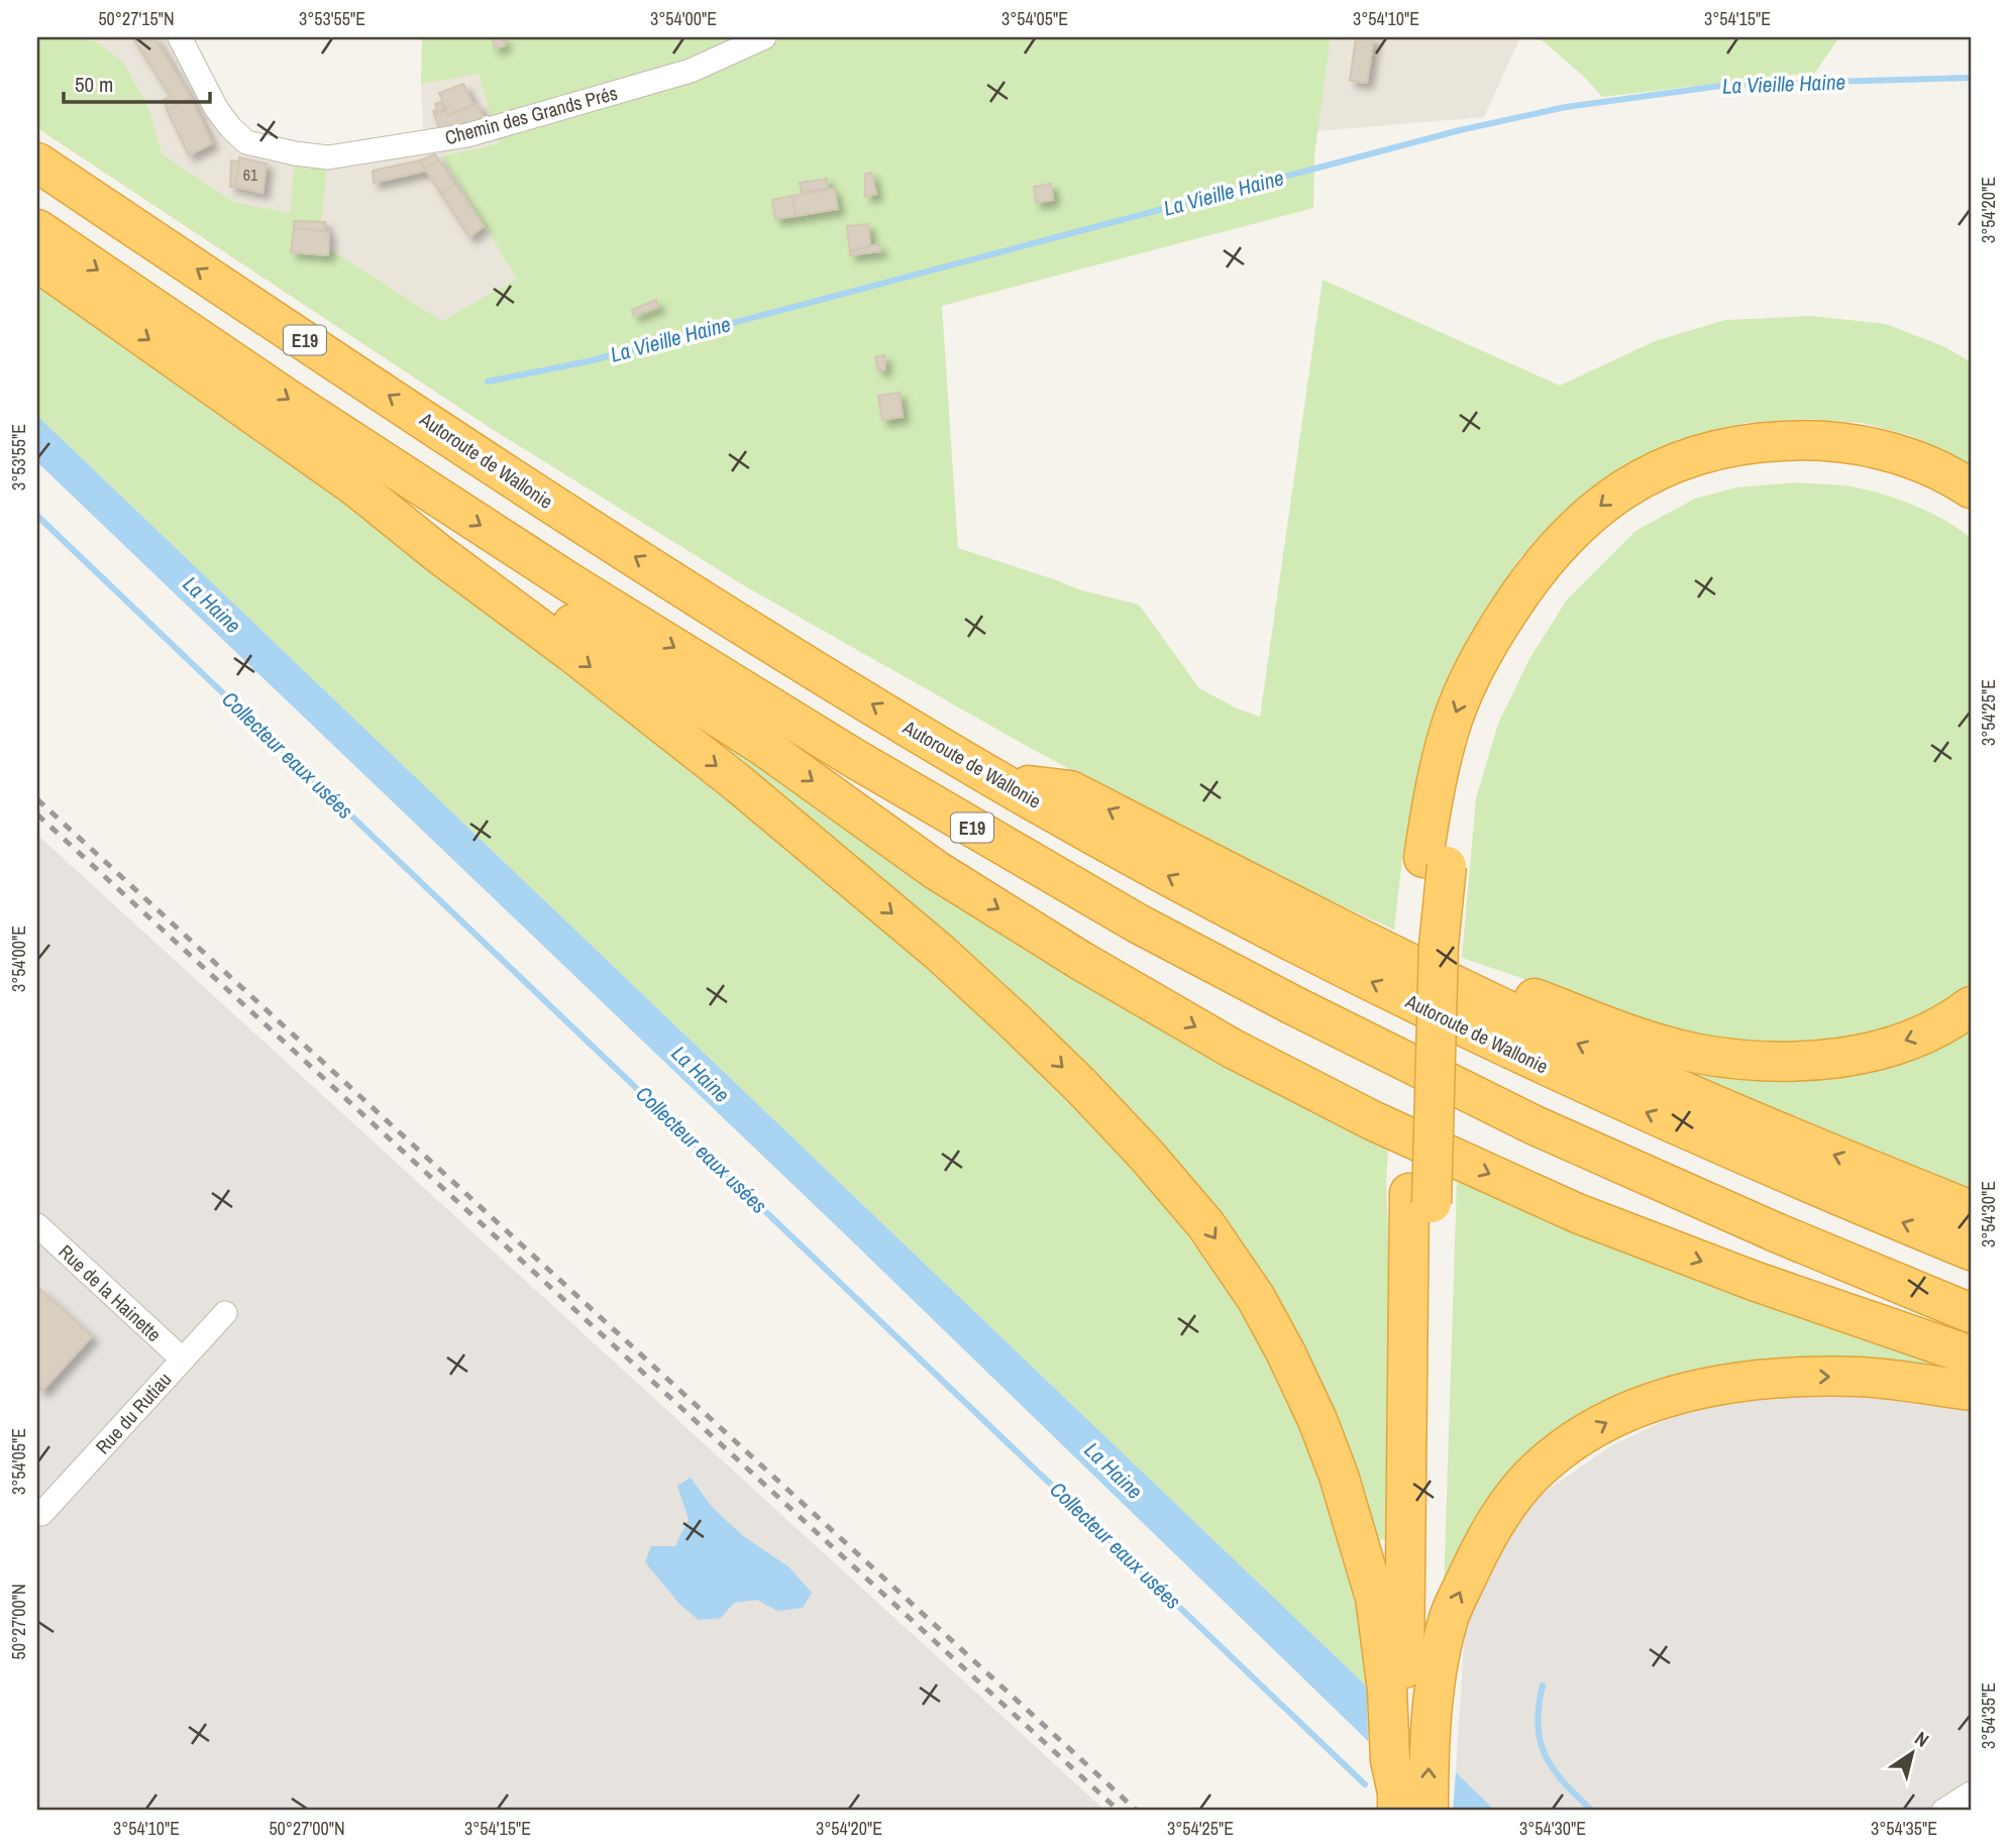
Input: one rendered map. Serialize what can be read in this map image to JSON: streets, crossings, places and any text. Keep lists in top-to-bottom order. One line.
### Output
{"streets":{"highway":["E19","Autoroute de Wallonie"],"street":["Chemin des Grands Prés","Rue de la Hainette","Rue du Rutiau"]},"crossings":[["Rue de la Hainette","Rue du Rutiau"]],"water":["La Vieille Haine","La Haine","Collecteur eaux usées"],"house_numbers":["61"],"scale_bar":"50 m","north":"top right","coordinates":["50°27'15\"N","3°53'55\"E","3°54'00\"E","3°54'05\"E","3°54'10\"E","3°54'15\"E","3°54'20\"E","3°54'25\"E","3°54'30\"E","50°27'00\"N","3°54'35\"E"]}
